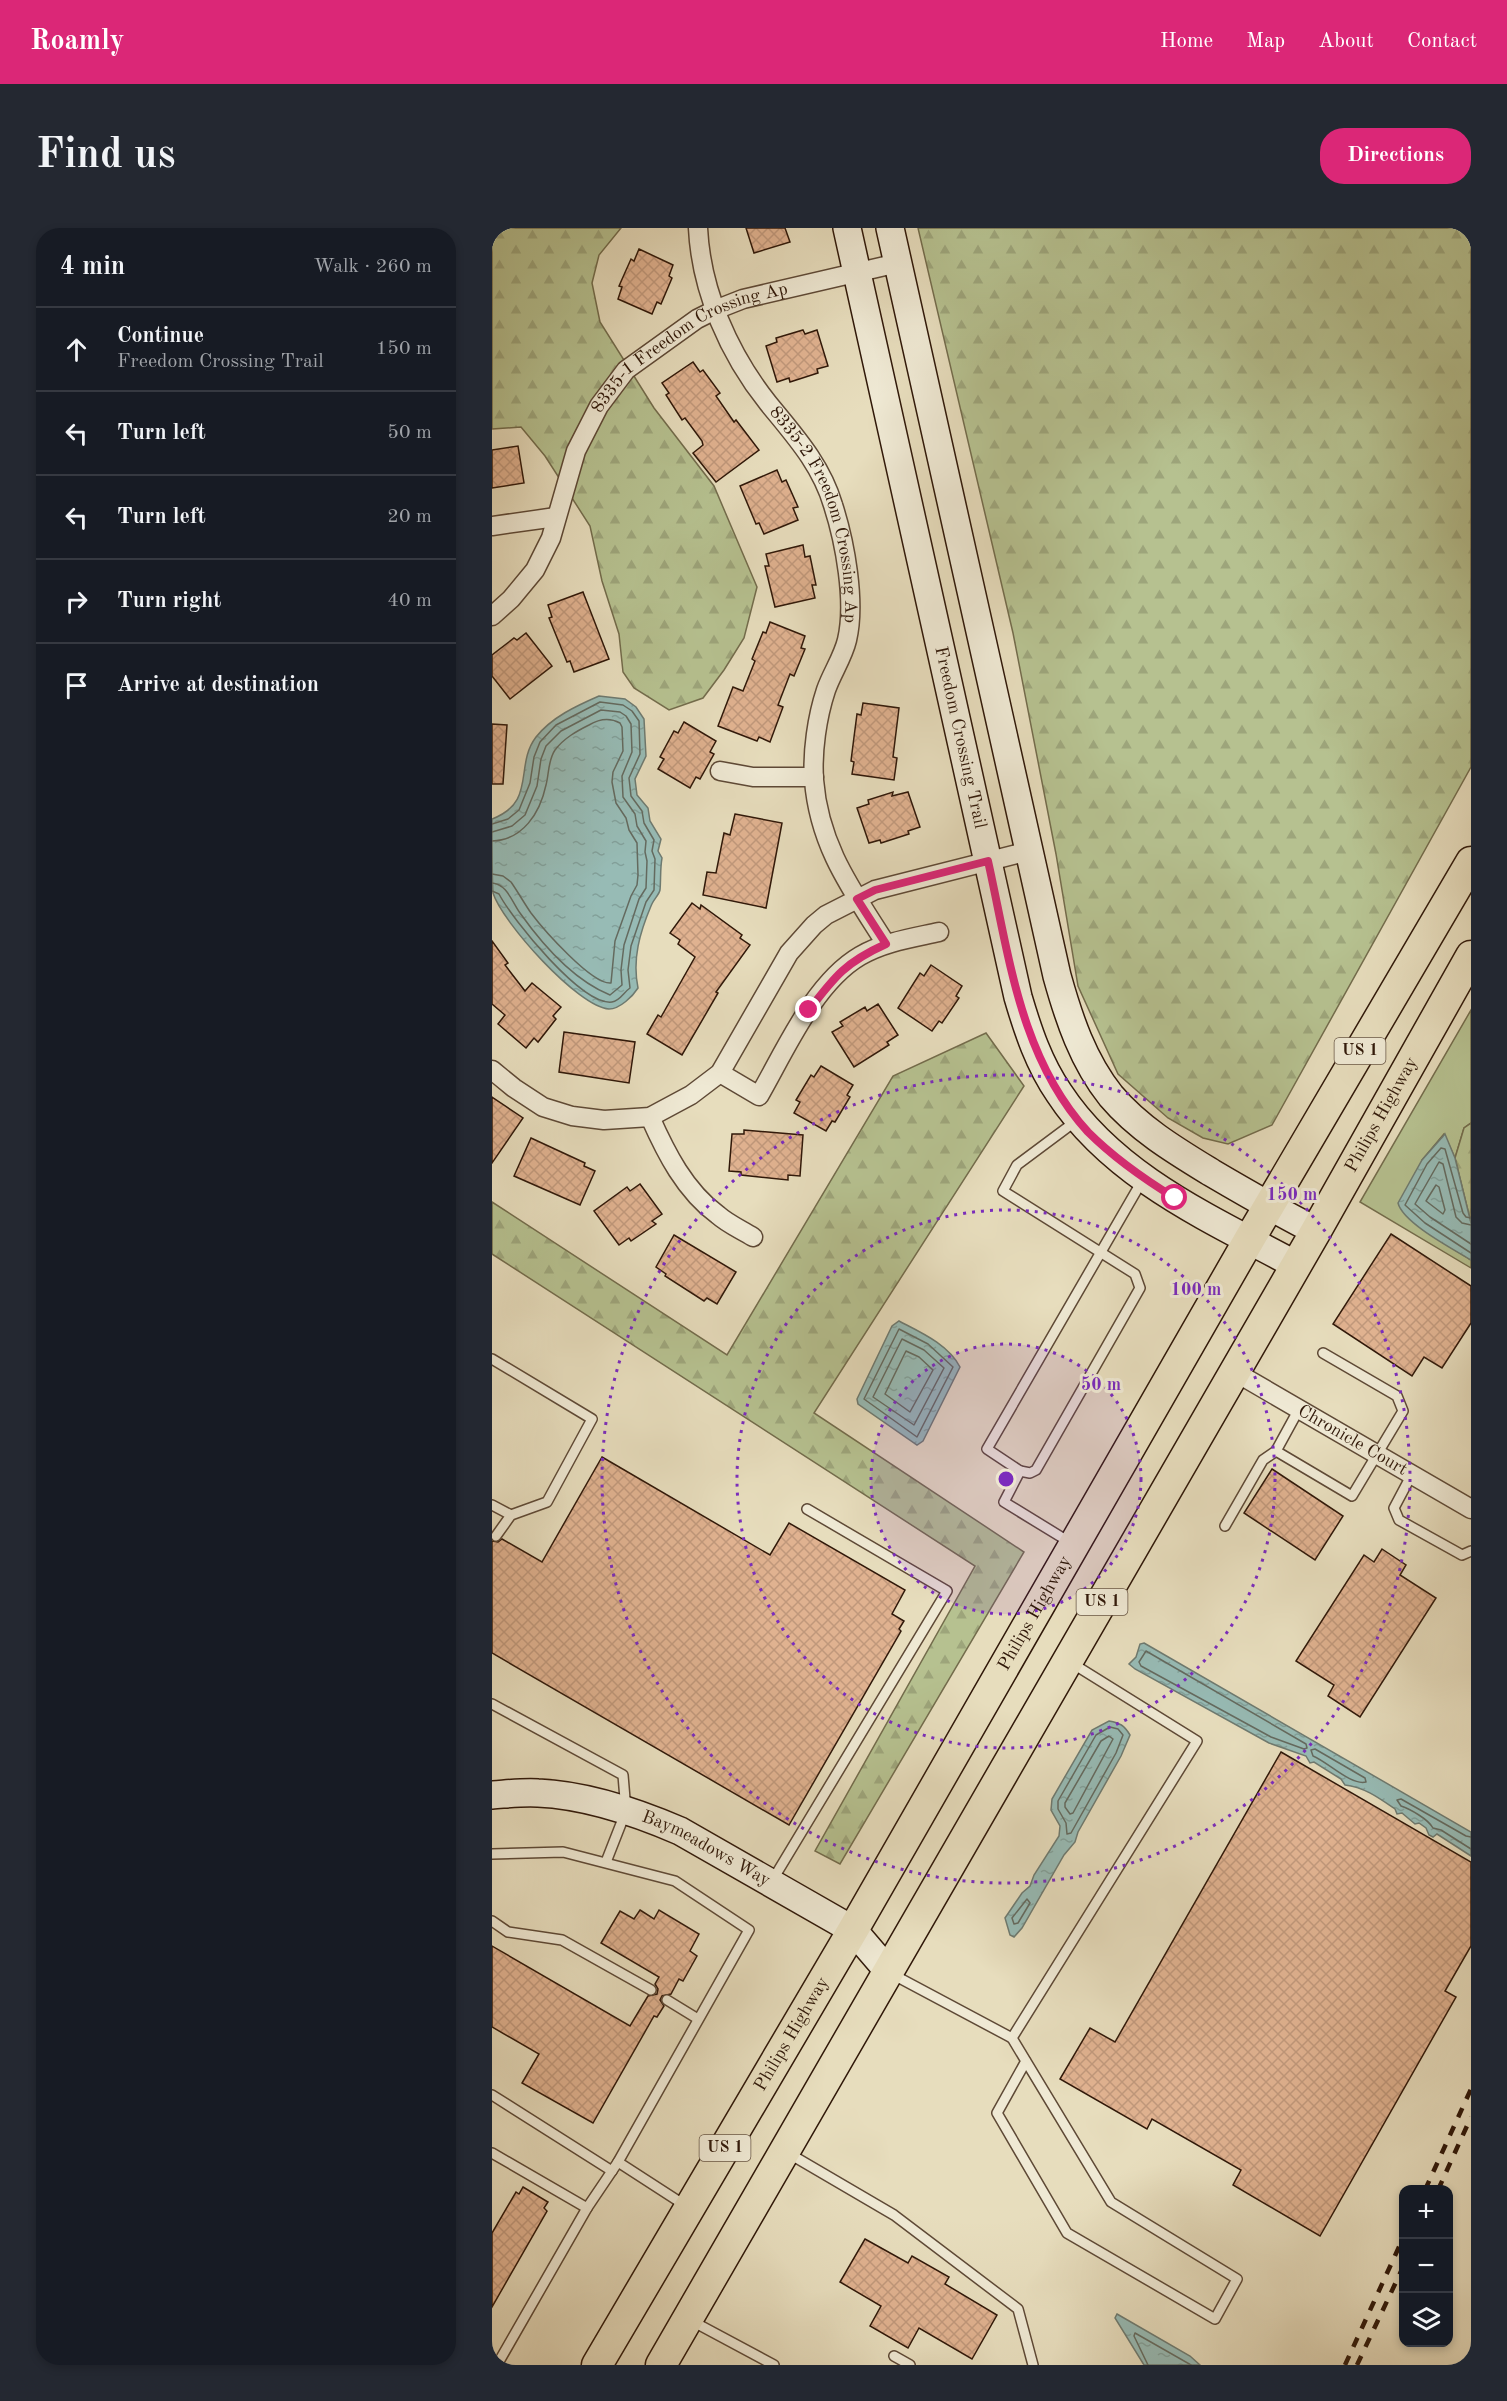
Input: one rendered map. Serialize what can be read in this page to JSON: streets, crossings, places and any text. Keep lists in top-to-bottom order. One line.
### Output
{"streets":{"main road":["US 1","Philips Highway"],"street":["8335-1 Freedom Crossing Ap","8335-2 Freedom Crossing Ap","Freedom Crossing Trail","Chronicle Court","Baymeadows Way"]},"crossings":[["8335-1 Freedom Crossing Ap","8335-2 Freedom Crossing Ap"],["8335-1 Freedom Crossing Ap","Freedom Crossing Trail"],["Freedom Crossing Trail","Philips Highway"],["Philips Highway","Chronicle Court"],["Philips Highway","Baymeadows Way"]],"page":{"header":"Roamly","nav":["Home","Map","About","Contact"],"buttons":"Directions","title":"Find us","heading":["4 min","Walk · 260 m"],"list":[["Continue","Freedom Crossing Trail","150 m"],["Turn left","50 m"],["Turn left","20 m"],["Turn right","40 m"],"Arrive at destination"],"map_buttons":["+","−"]},"rings":["150 m","100 m","50 m"]}
